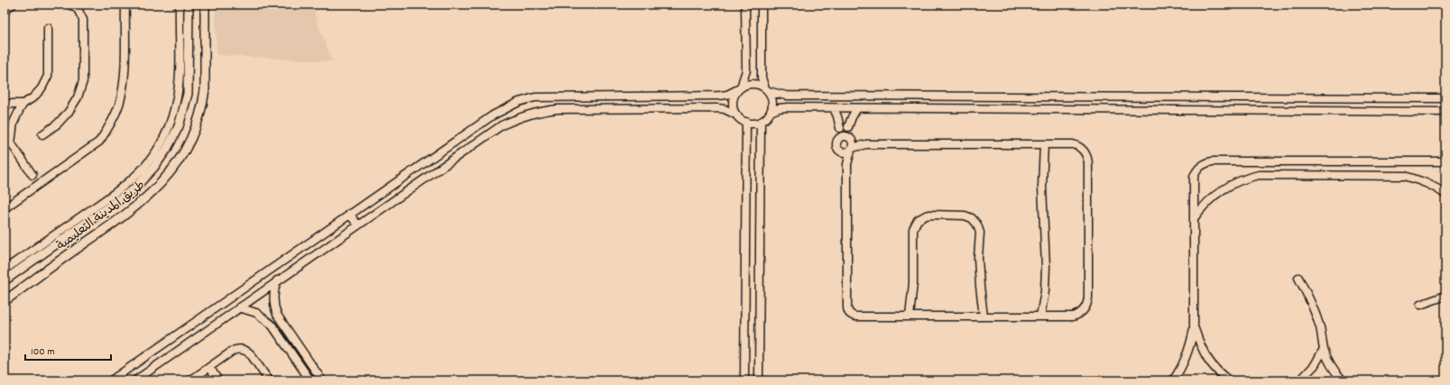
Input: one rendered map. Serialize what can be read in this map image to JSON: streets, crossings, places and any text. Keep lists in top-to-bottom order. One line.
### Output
{"streets":{"street":["طريق المدينة التعليمية"]},"scale_bar":"100 m"}
